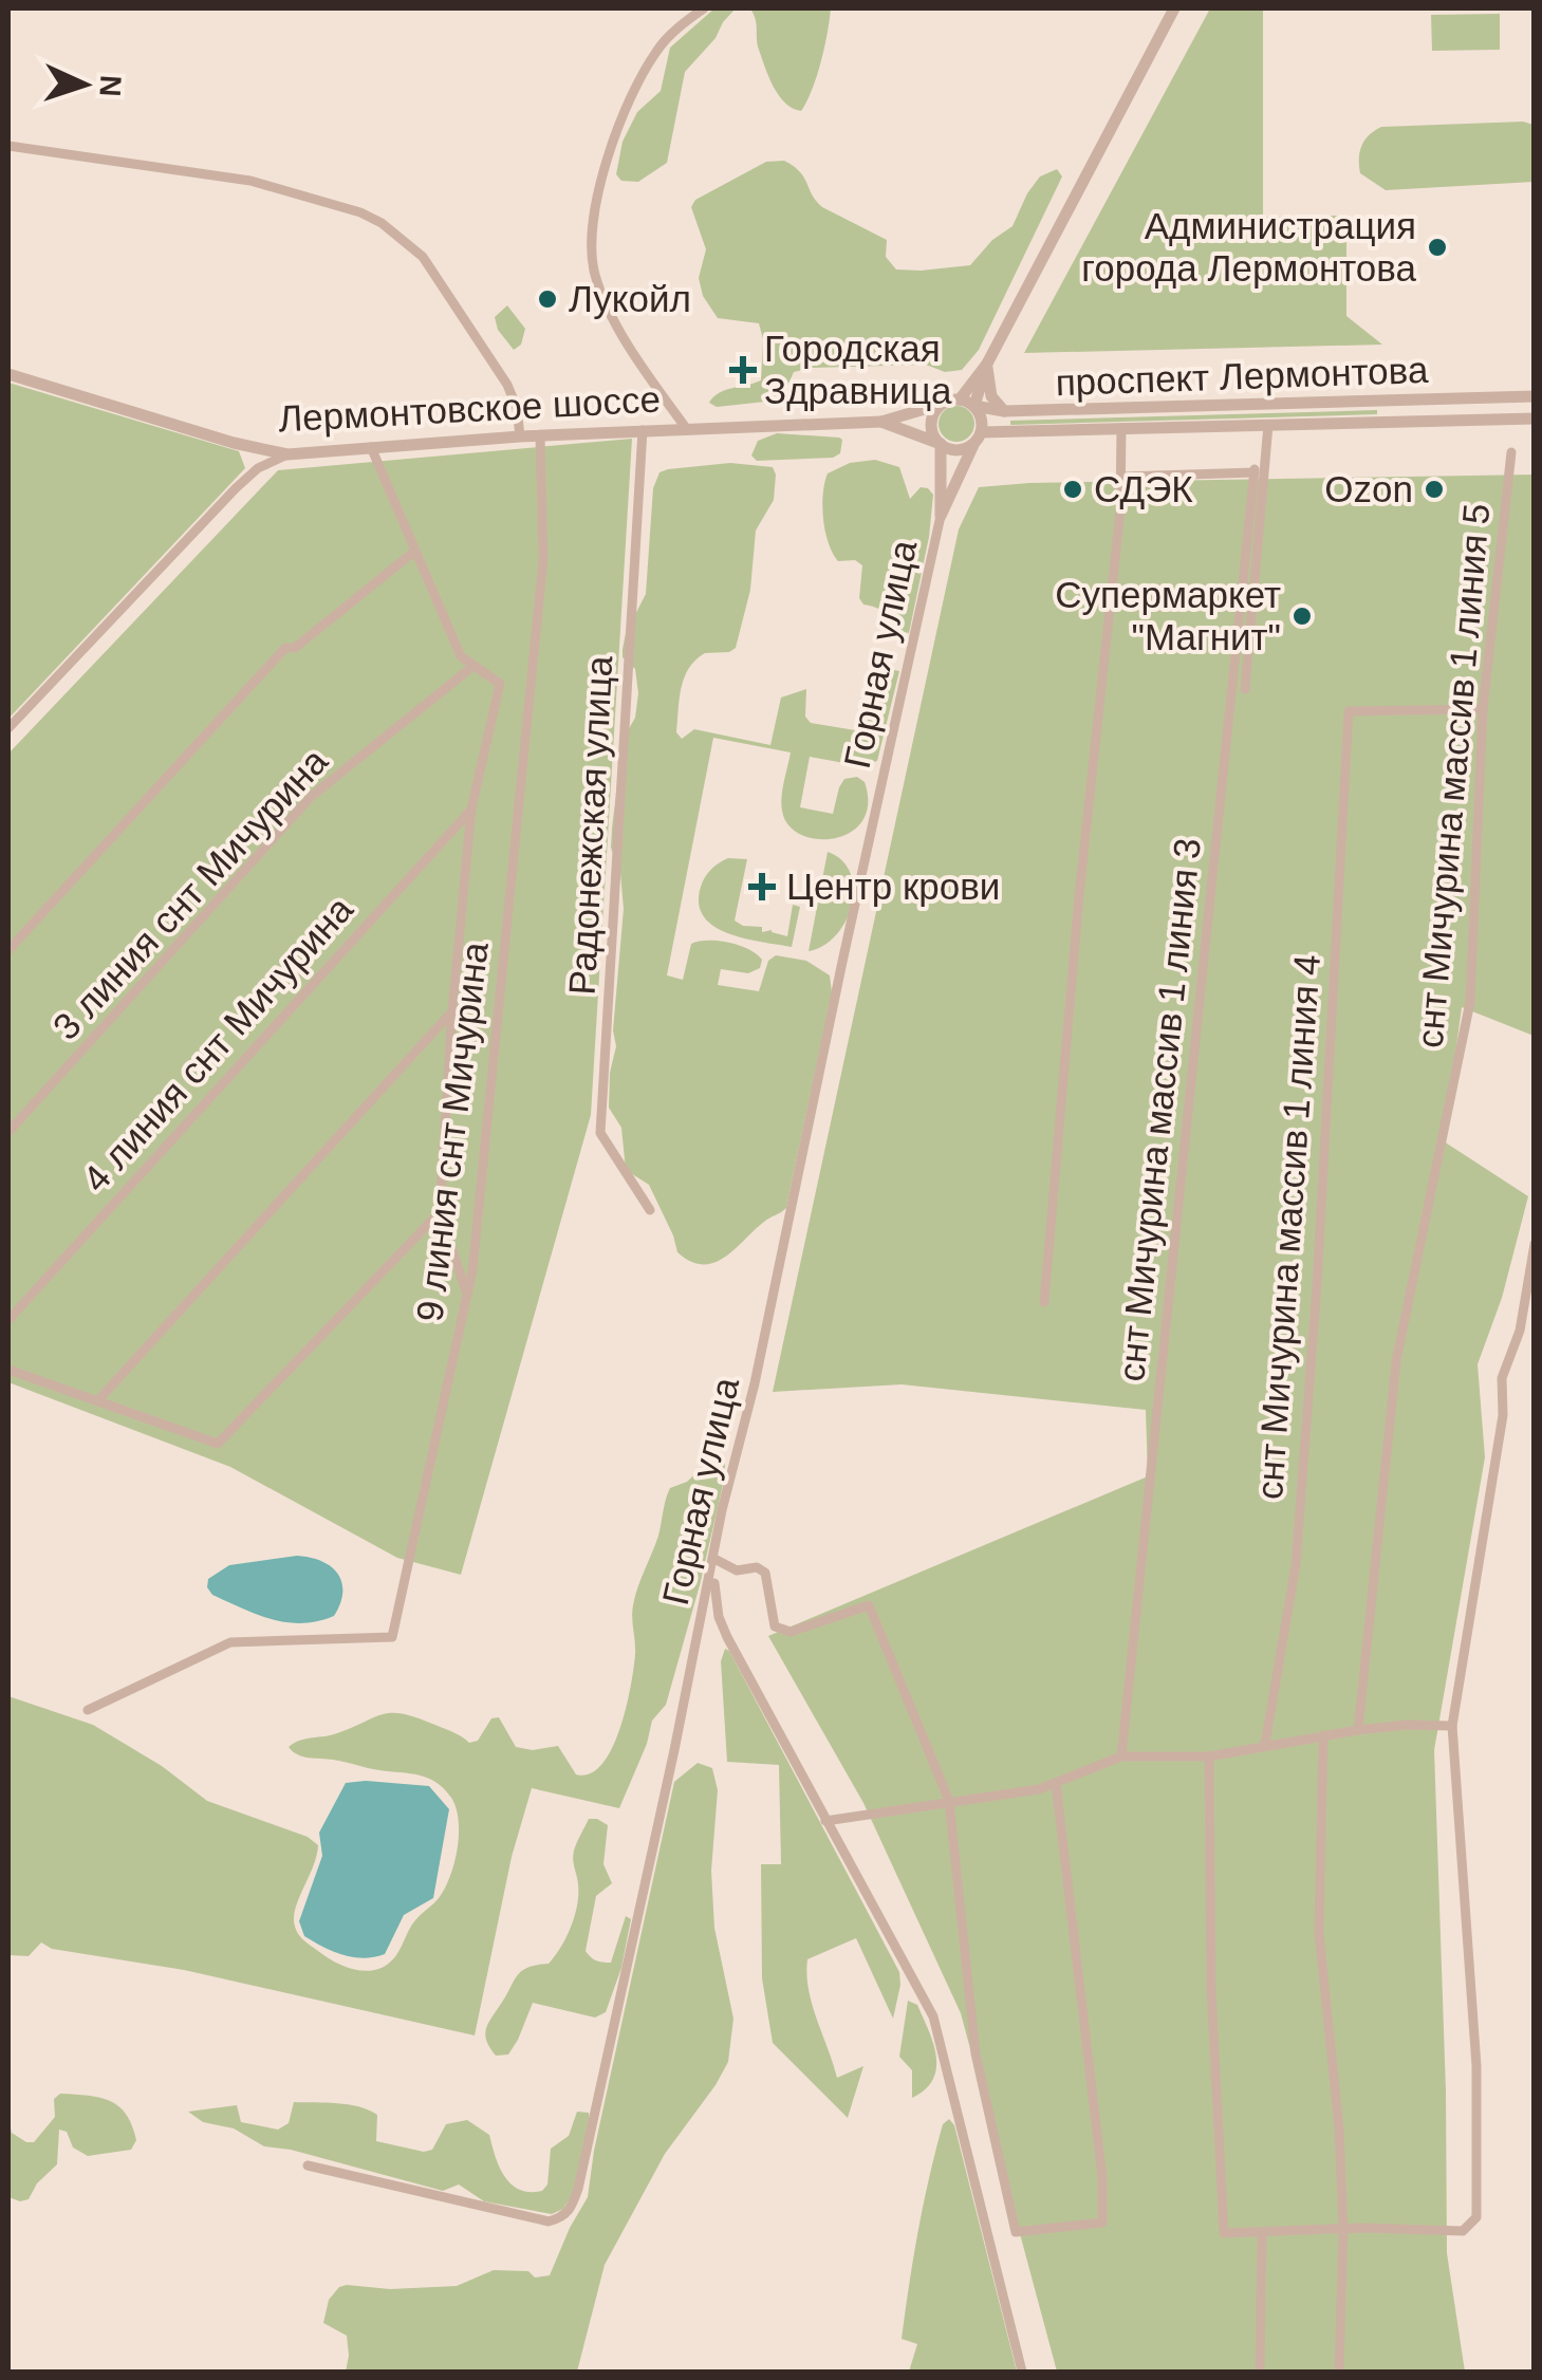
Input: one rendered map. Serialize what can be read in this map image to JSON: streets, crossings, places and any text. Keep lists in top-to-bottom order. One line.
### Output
{"streets":{"street":["проспект Лермонтова","Лермонтовское шоссе","Горная улица","снт Мичурина массив 1 линия 5","Радонежская улица","3 линия снт Мичурина","4 линия снт Мичурина","снт Мичурина массив 1 линия 3","9 линия снт Мичурина","снт Мичурина массив 1 линия 4"]},"crossings":[["Лермонтовское шоссе","Радонежская улица"],["Лермонтовское шоссе","9 линия снт Мичурина"],["снт Мичурина массив 1 линия 5","снт Мичурина массив 1 линия 4"]],"places":{"other":["Администрация города Лермонтова","Лукойл","СДЭК","Ozon","Супермаркет \"Магнит\""],"health":["Городская Здравница","Центр крови"]},"north":"right"}
